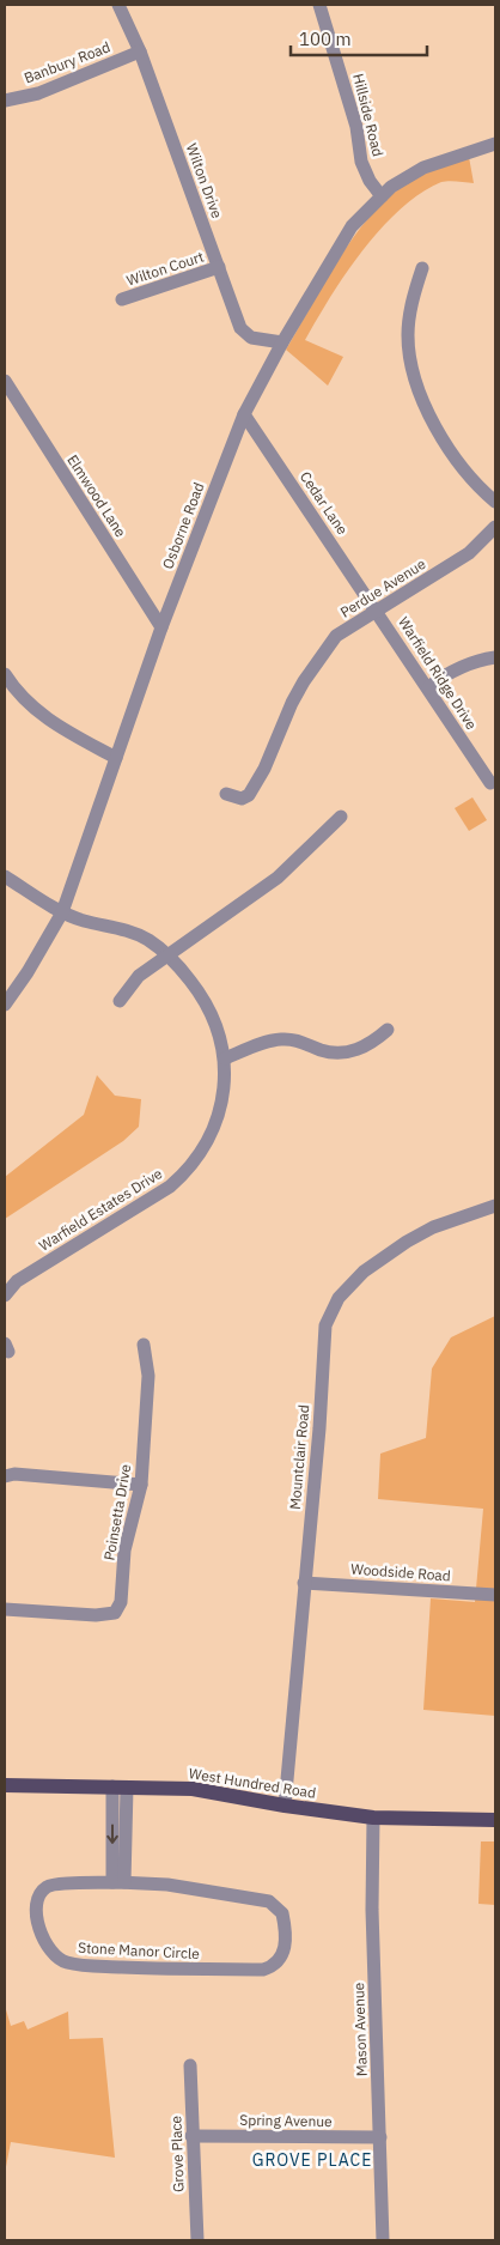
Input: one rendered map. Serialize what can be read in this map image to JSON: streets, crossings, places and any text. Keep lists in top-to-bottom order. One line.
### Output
{"streets":{"main road":["West Hundred Road"],"street":["Banbury Road","Hillside Road","Wilton Drive","Wilton Court","Elmwood Lane","Cedar Lane","Osborne Road","Perdue Avenue","Warfield Ridge Drive","Warfield Estates Drive","Mountclair Road","Poinsetta Drive","Woodside Road","Stone Manor Circle","Mason Avenue","Spring Avenue","Grove Place"]},"crossings":[["Banbury Road","Wilton Drive"],["Hillside Road","Osborne Road"],["Wilton Drive","Wilton Court"],["Wilton Drive","Osborne Road"],["Elmwood Lane","Osborne Road"],["Cedar Lane","Osborne Road"],["Cedar Lane","Perdue Avenue"],["Cedar Lane","Warfield Ridge Drive"],["Osborne Road","Warfield Estates Drive"],["Perdue Avenue","Warfield Ridge Drive"],["Mountclair Road","Woodside Road"],["Mountclair Road","West Hundred Road"],["West Hundred Road","Mason Avenue"],["Mason Avenue","Spring Avenue"],["Spring Avenue","Grove Place"]],"districts":["GROVE PLACE"],"scale_bar":"100 m"}
